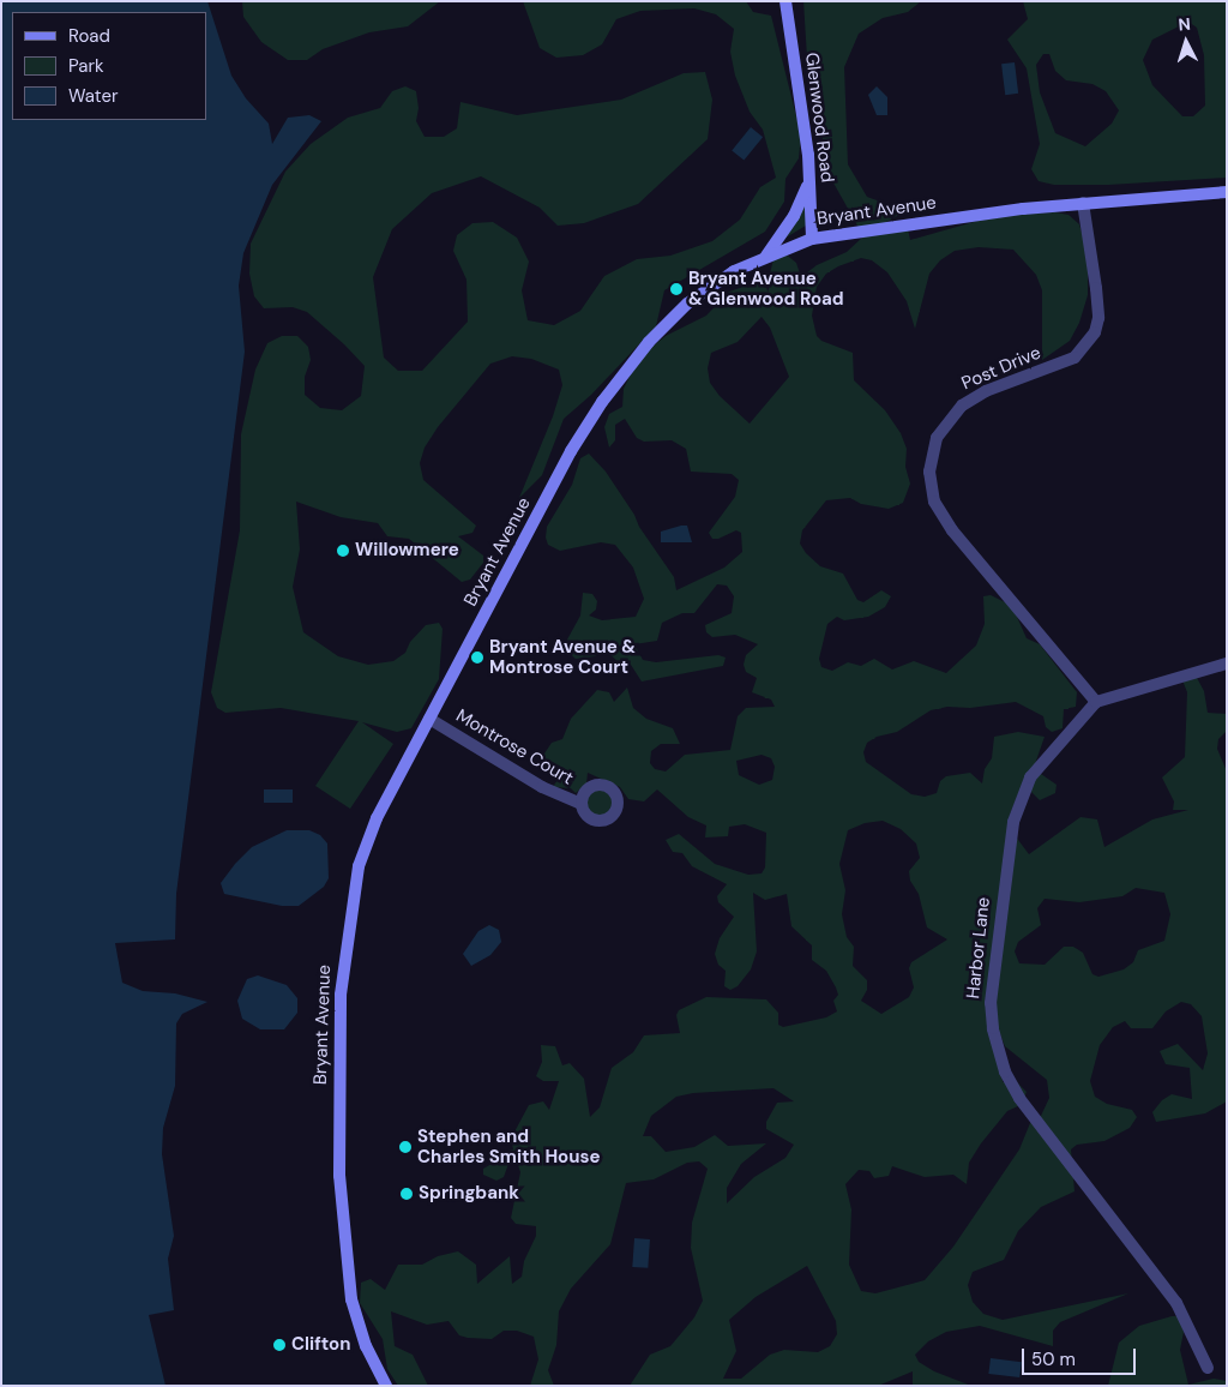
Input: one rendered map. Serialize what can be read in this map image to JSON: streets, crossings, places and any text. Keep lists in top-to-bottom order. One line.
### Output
{"streets":{"main road":["Glenwood Road","Bryant Avenue"],"street":["Post Drive","Montrose Court","Harbor Lane"]},"crossings":[["Glenwood Road","Bryant Avenue"],["Bryant Avenue","Post Drive"],["Bryant Avenue","Montrose Court"],["Post Drive","Harbor Lane"]],"places":["Bryant Avenue & Glenwood Road","Willowmere","Bryant Avenue & Montrose Court","Stephen and Charles Smith House","Springbank","Clifton"],"legend":["Road","Park","Water"],"scale_bar":"50 m","north":"top"}
